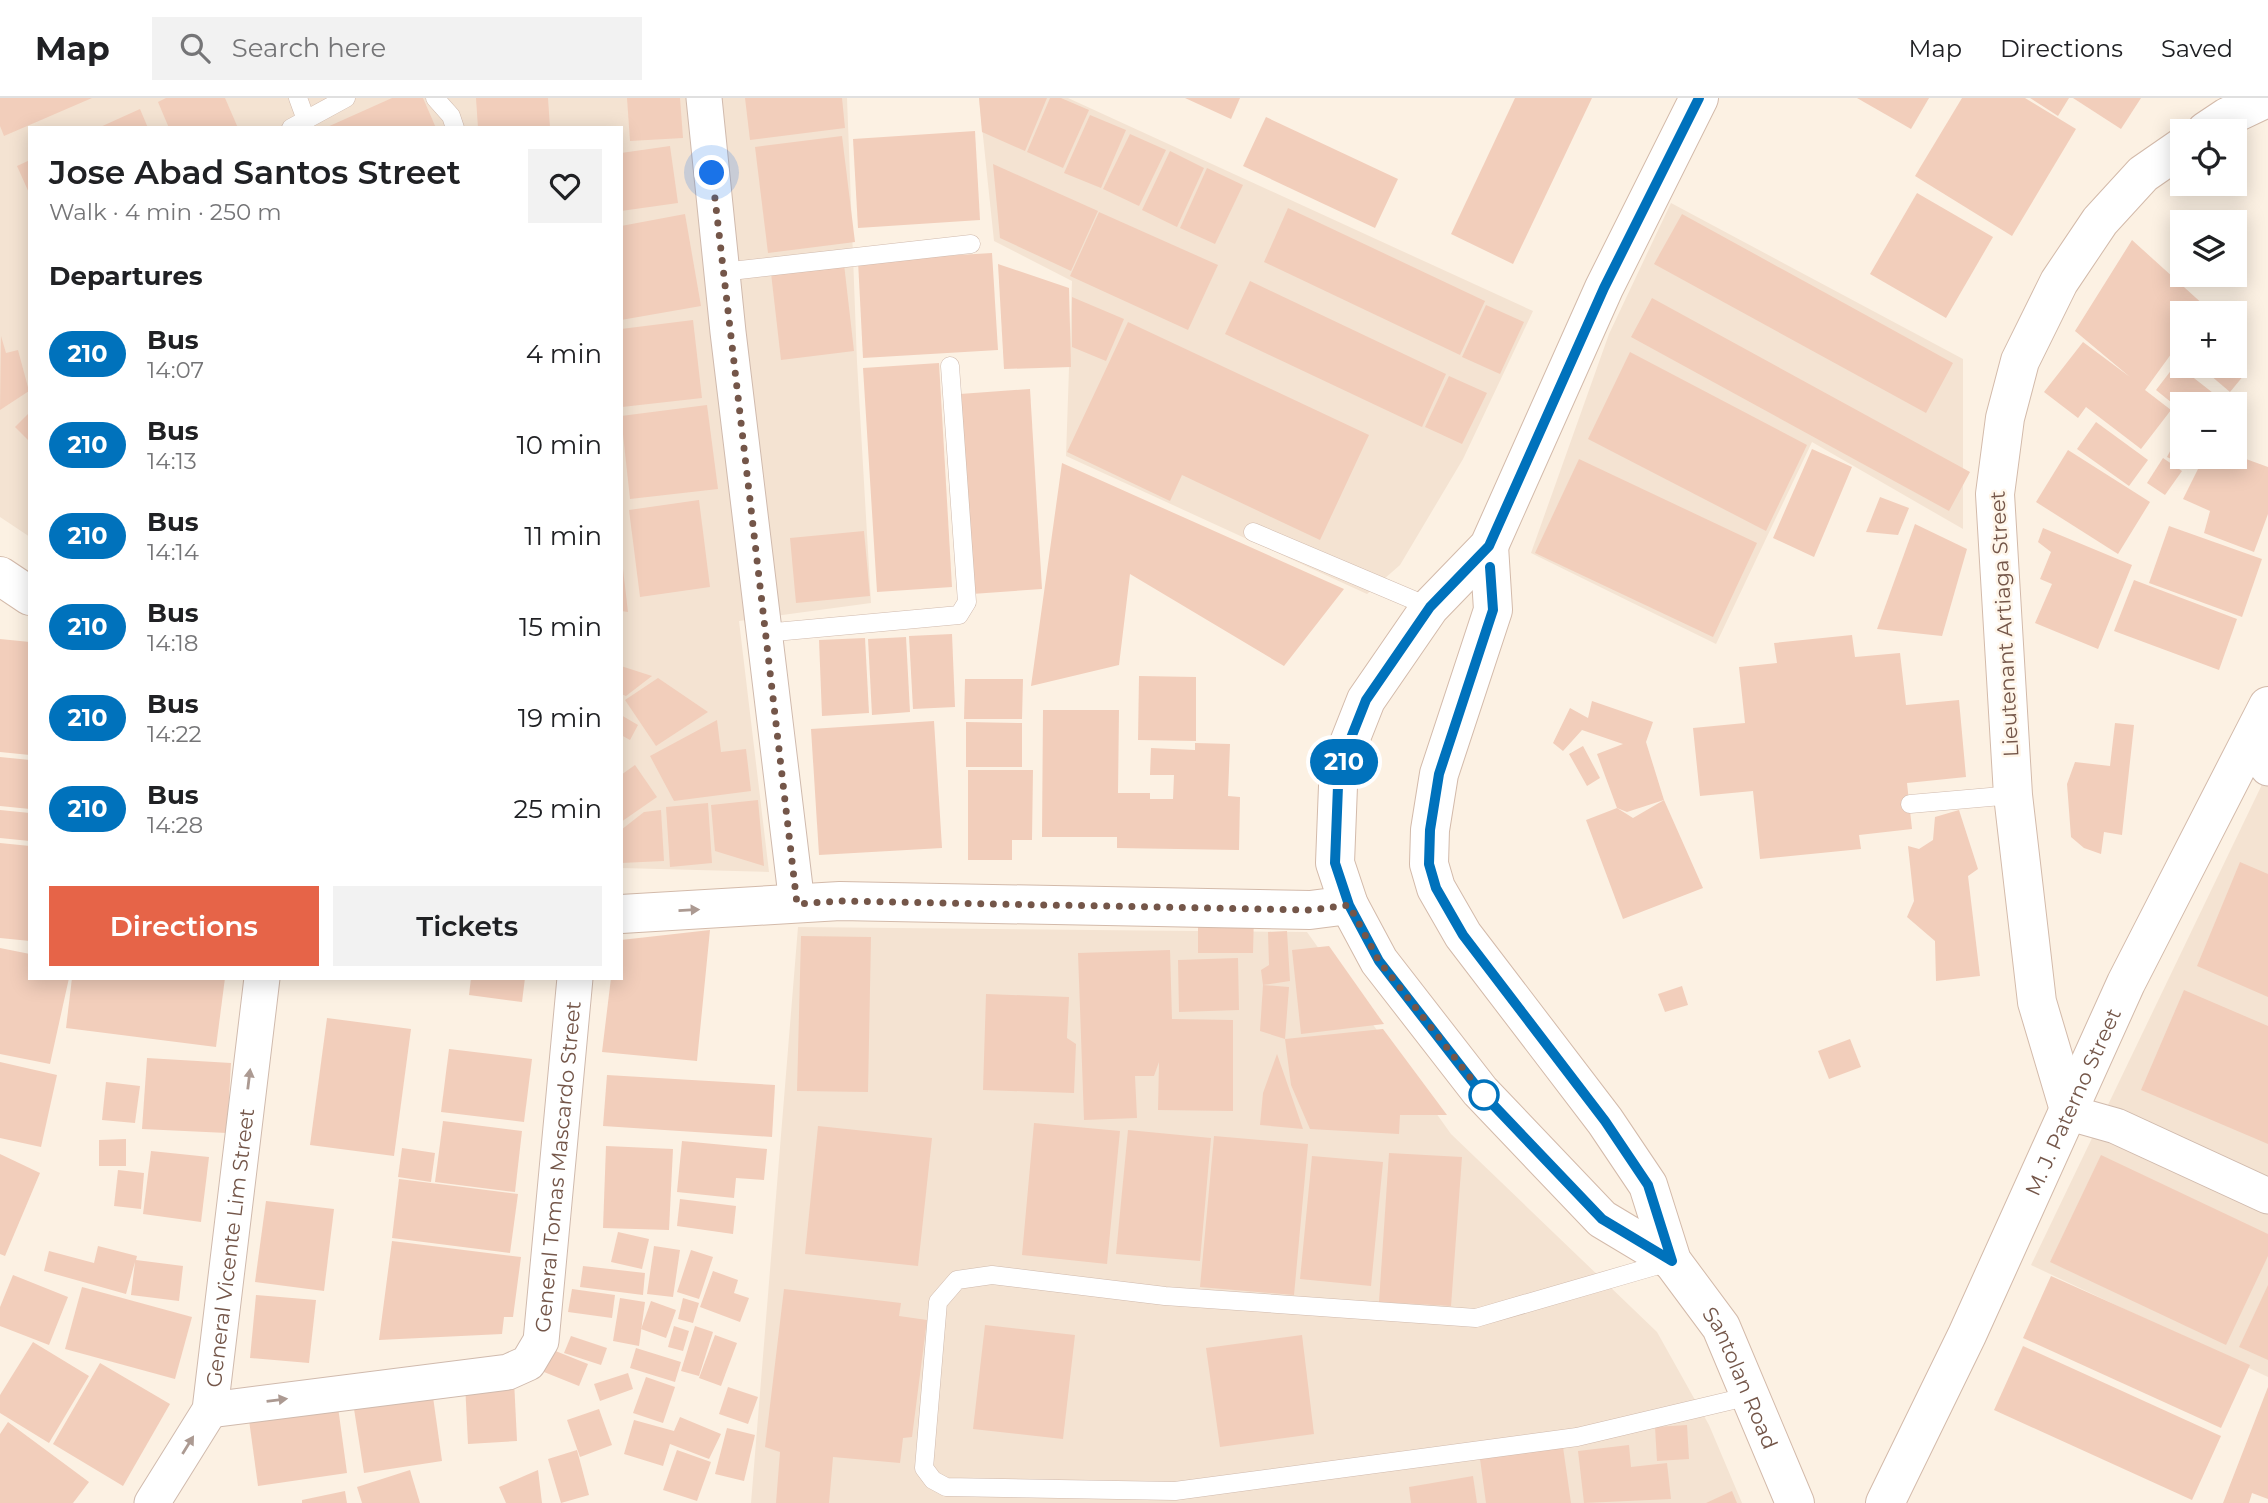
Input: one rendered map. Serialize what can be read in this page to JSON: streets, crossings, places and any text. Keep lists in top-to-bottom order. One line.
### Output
{"streets":{"main road":["Lieutenant Artiaga Street","M. J. Paterno Street","Santolan Road"],"street":["General Tomas Mascardo Street","General Vicente Lim Street"]},"crossings":[["Lieutenant Artiaga Street","M. J. Paterno Street"],["General Tomas Mascardo Street","General Vicente Lim Street"]],"one_way":["General Vicente Lim Street"],"lines":["bus line 210"],"page":{"header":"Map","search":"Search here","nav":["Map","Directions","Saved"],"on_map":"210","map_buttons":["+","−"],"heading":[["Jose Abad Santos Street","Walk · 4 min · 250 m"],"Departures"],"list":[{"mark":"210","name":"Bus","note":"14:07","value":"4 min"},{"mark":"210","name":"Bus","note":"14:13","value":"10 min"},{"mark":"210","name":"Bus","note":"14:14","value":"11 min"},{"mark":"210","name":"Bus","note":"14:18","value":"15 min"},{"mark":"210","name":"Bus","note":"14:22","value":"19 min"},{"mark":"210","name":"Bus","note":"14:28","value":"25 min"}],"buttons":["Directions","Tickets"]}}
